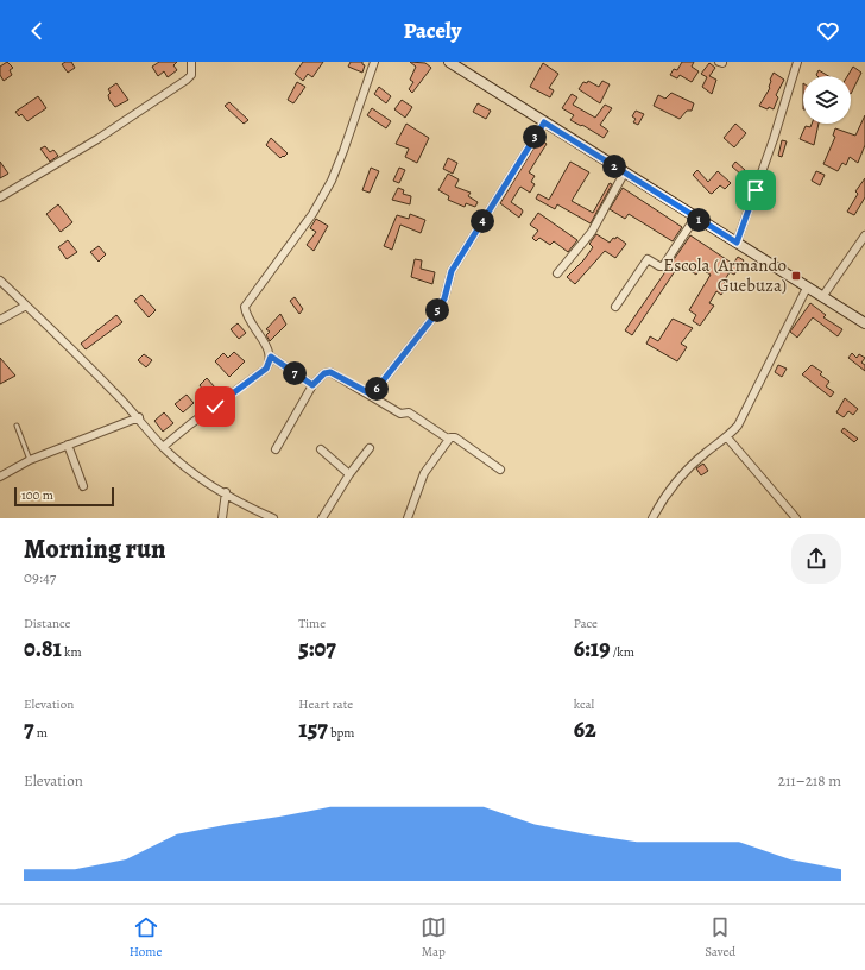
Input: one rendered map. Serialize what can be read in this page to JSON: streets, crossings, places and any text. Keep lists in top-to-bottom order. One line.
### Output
{"places":{"transit":["Escola (Armando Guebuza)"]},"scale_bar":"100 m","page":{"header":"Pacely","pins":["3","2","1","4","5","7","6"],"scale":"100 m","heading":["Morning run","09:47"],"stats":[["Distance","0.81 km"],["Time","5:07"],["Pace","6:19 /km"],["Elevation","7 m"],["Heart rate","157 bpm"],["kcal","62"]],"chart":["Elevation","211–218 m"],"tabs":["Home","Map","Saved"]}}
